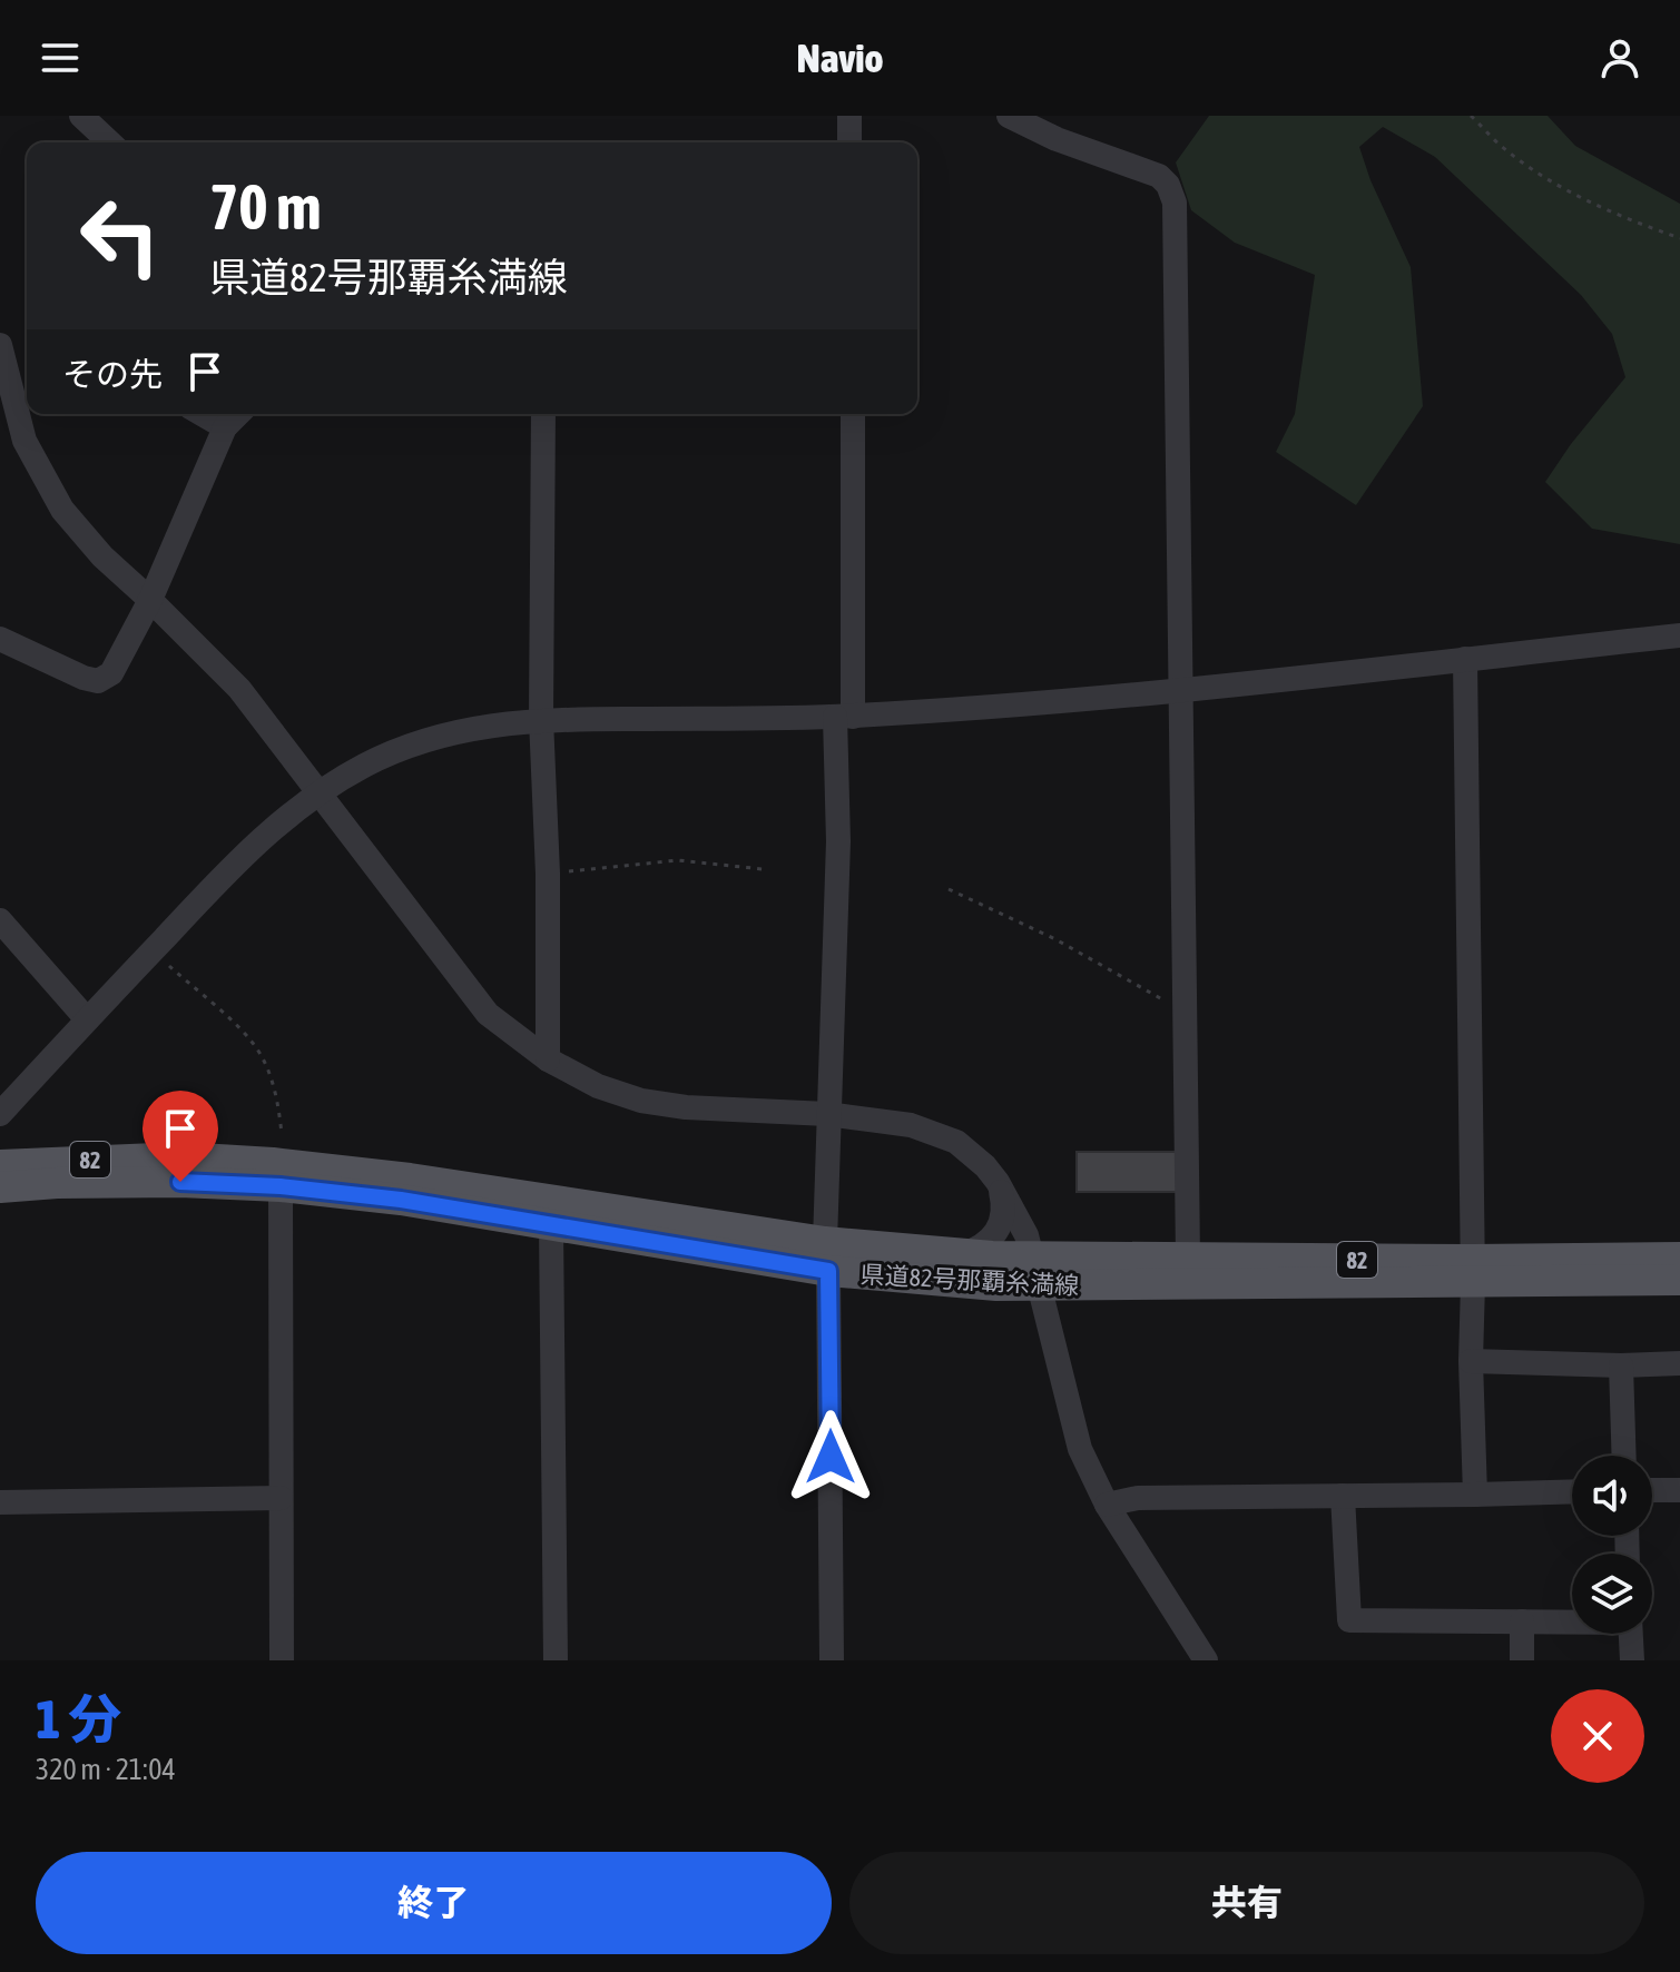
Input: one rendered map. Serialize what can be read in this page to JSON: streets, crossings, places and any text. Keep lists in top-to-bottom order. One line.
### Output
{"streets":{"main road":["82","県道82号那覇糸満線"]},"page":{"header":"Navio","turn":["70 m","県道82号那覇糸満線"],"then":"その先","heading":["1 分","320 m · 21:04"],"buttons":["終了","共有"]}}
